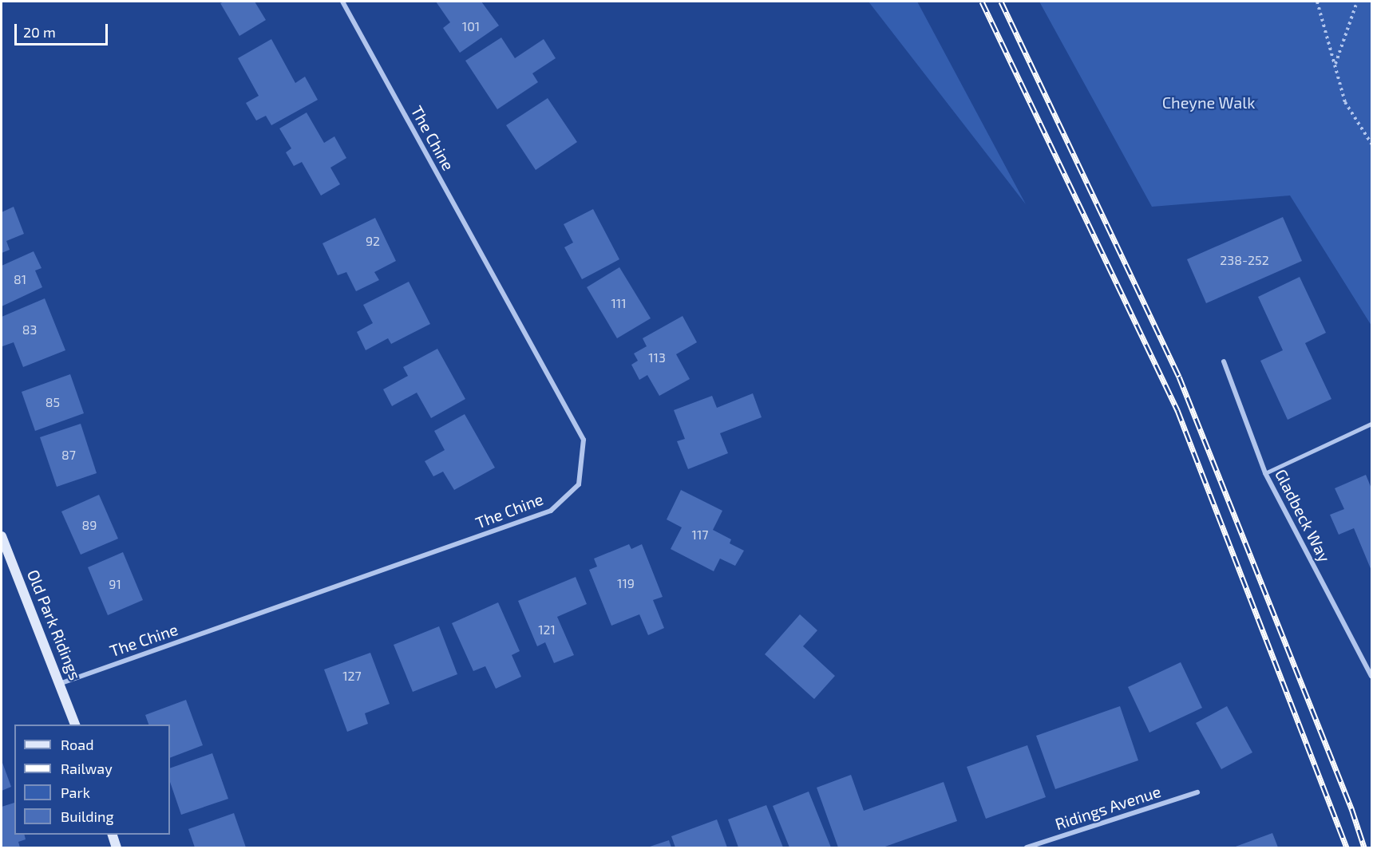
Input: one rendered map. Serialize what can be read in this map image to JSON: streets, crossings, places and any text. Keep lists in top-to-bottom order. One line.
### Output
{"streets":{"street":["The Chine","Gladbeck Way","Old Park Ridings","Ridings Avenue"]},"crossings":[["The Chine","Old Park Ridings"]],"parks":["Cheyne Walk"],"house_numbers":["101","92","238-252","81","111","83","113","85","87","89","117","119","91","121","127"],"legend":["Road","Railway","Park","Building"],"scale_bar":"20 m"}
